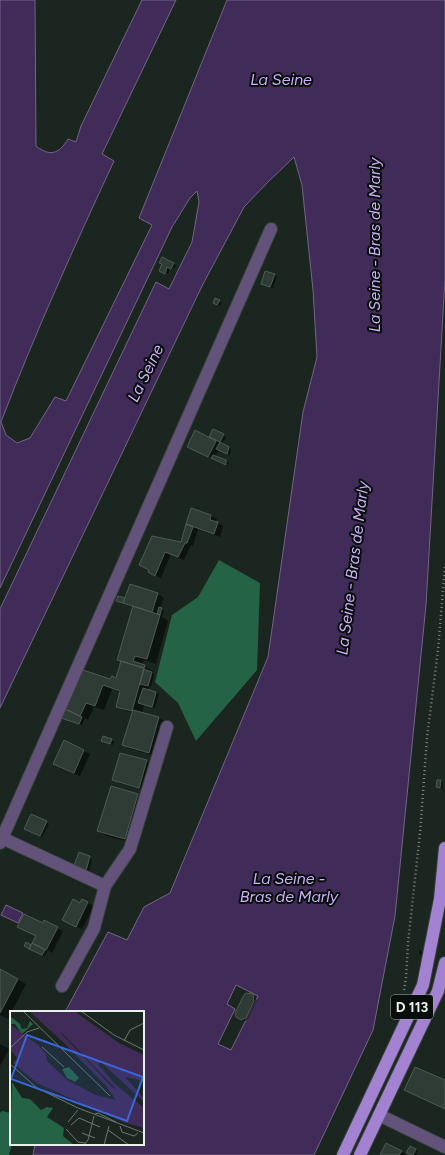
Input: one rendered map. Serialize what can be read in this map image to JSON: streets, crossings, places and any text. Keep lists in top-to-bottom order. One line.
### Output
{"streets":{"main road":["D 113"]},"water":["La Seine","La Seine - Bras de Marly"]}
